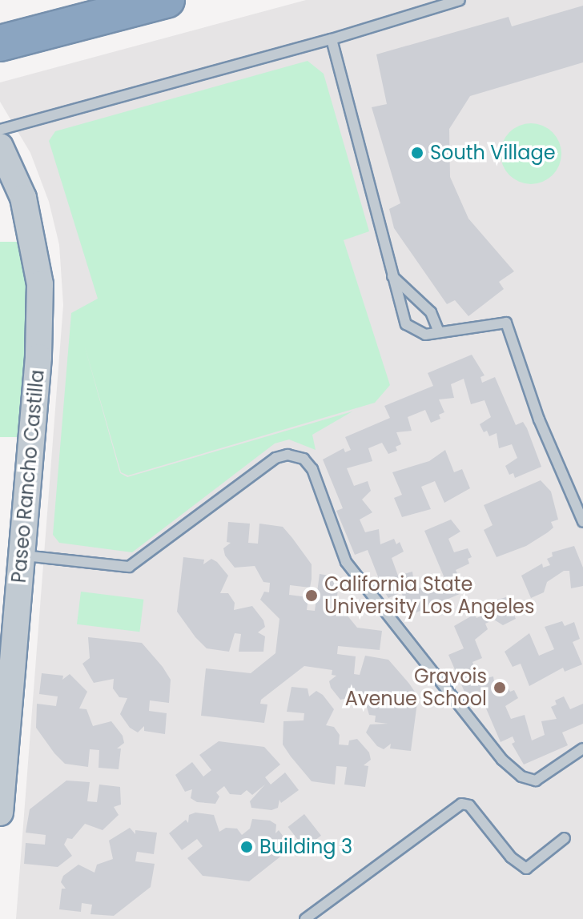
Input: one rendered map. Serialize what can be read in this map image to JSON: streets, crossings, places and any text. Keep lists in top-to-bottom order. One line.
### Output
{"streets":{"street":["Paseo Rancho Castilla"]},"places":["South Village","California State University Los Angeles","Gravois Avenue School","Building 3"]}
